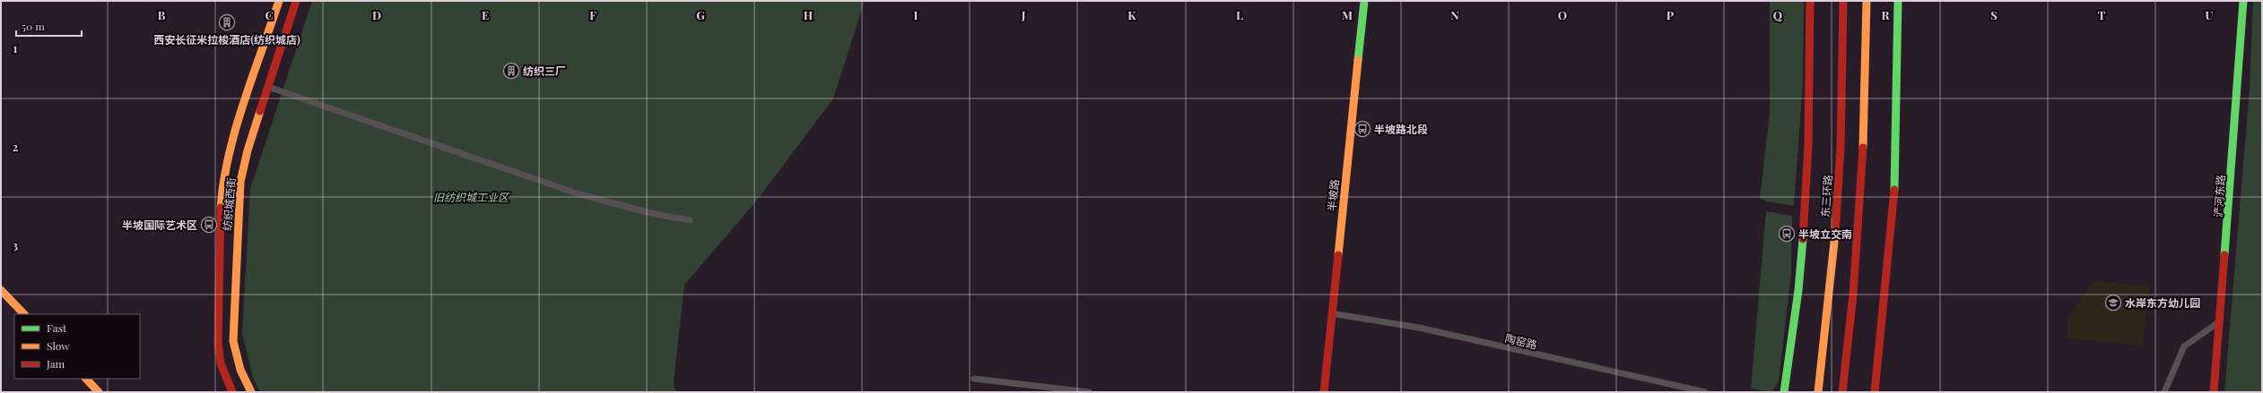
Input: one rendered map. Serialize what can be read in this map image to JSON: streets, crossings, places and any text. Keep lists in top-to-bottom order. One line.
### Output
{"streets":{"main road":["半坡路","东三环路","浐河东路","纺织城西街"],"street":["陶窑路"]},"crossings":[["半坡路","陶窑路"]],"parks":["旧纺织城工业区"],"places":{"building":["西安长征米拉梭酒店(纺织城店)","纺织三厂"],"bus stop":["半坡路北段","半坡国际艺术区","半坡立交南"],"school or university":["水岸东方幼儿园"]},"legend":["Fast","Slow","Jam"],"scale_bar":"50 m","grid":{"columns":["B","C","D","E","F","G","H","I","J","K","L","M","N","O","P","Q","R","S","T","U"],"rows":["1","2","3"]}}
